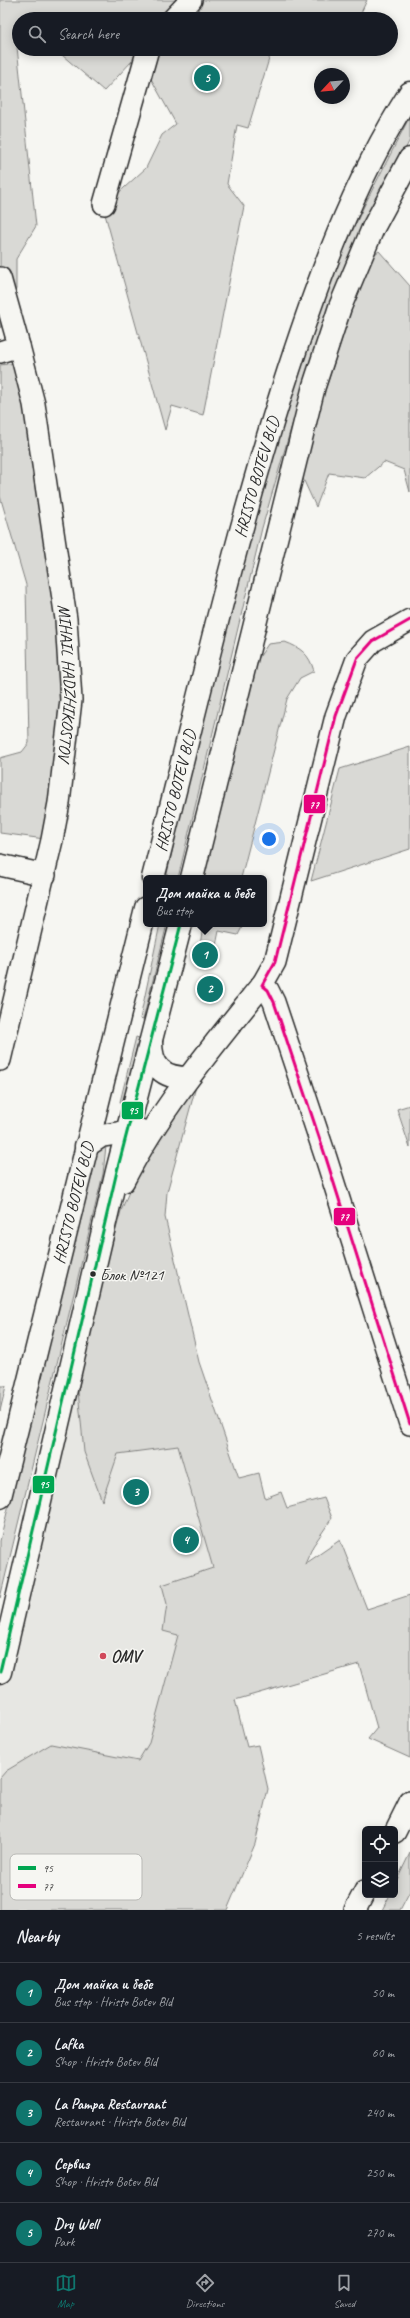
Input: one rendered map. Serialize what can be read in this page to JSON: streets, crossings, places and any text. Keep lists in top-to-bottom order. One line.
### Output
{"streets":{"highway":["HRISTO BOTEV BLD"],"street":["MIHAIL HADZHIKOSTOV"]},"places":["Блок №121","OMV"],"lines":["transit line 77","transit line 95"],"legend":["95","77"],"north":"bottom left","page":{"search":"Search here","pins":["5","1","2","3","4"],"popup":["Дом майка и бебе","Bus stop"],"heading":["Nearby","5 results"],"list":[{"mark":"1","name":"Дом майка и бебе","note":"Bus stop · Hristo Botev Bld","value":"50 m"},{"mark":"2","name":"Lafka","note":"Shop · Hristo Botev Bld","value":"60 m"},{"mark":"3","name":"La Pampa Restaurant","note":"Restaurant · Hristo Botev Bld","value":"240 m"},{"mark":"4","name":"Сервиз","note":"Shop · Hristo Botev Bld","value":"250 m"},{"mark":"5","name":"Dry Well","note":"Park","value":"270 m"}],"nav":["Map","Directions","Saved"]}}
